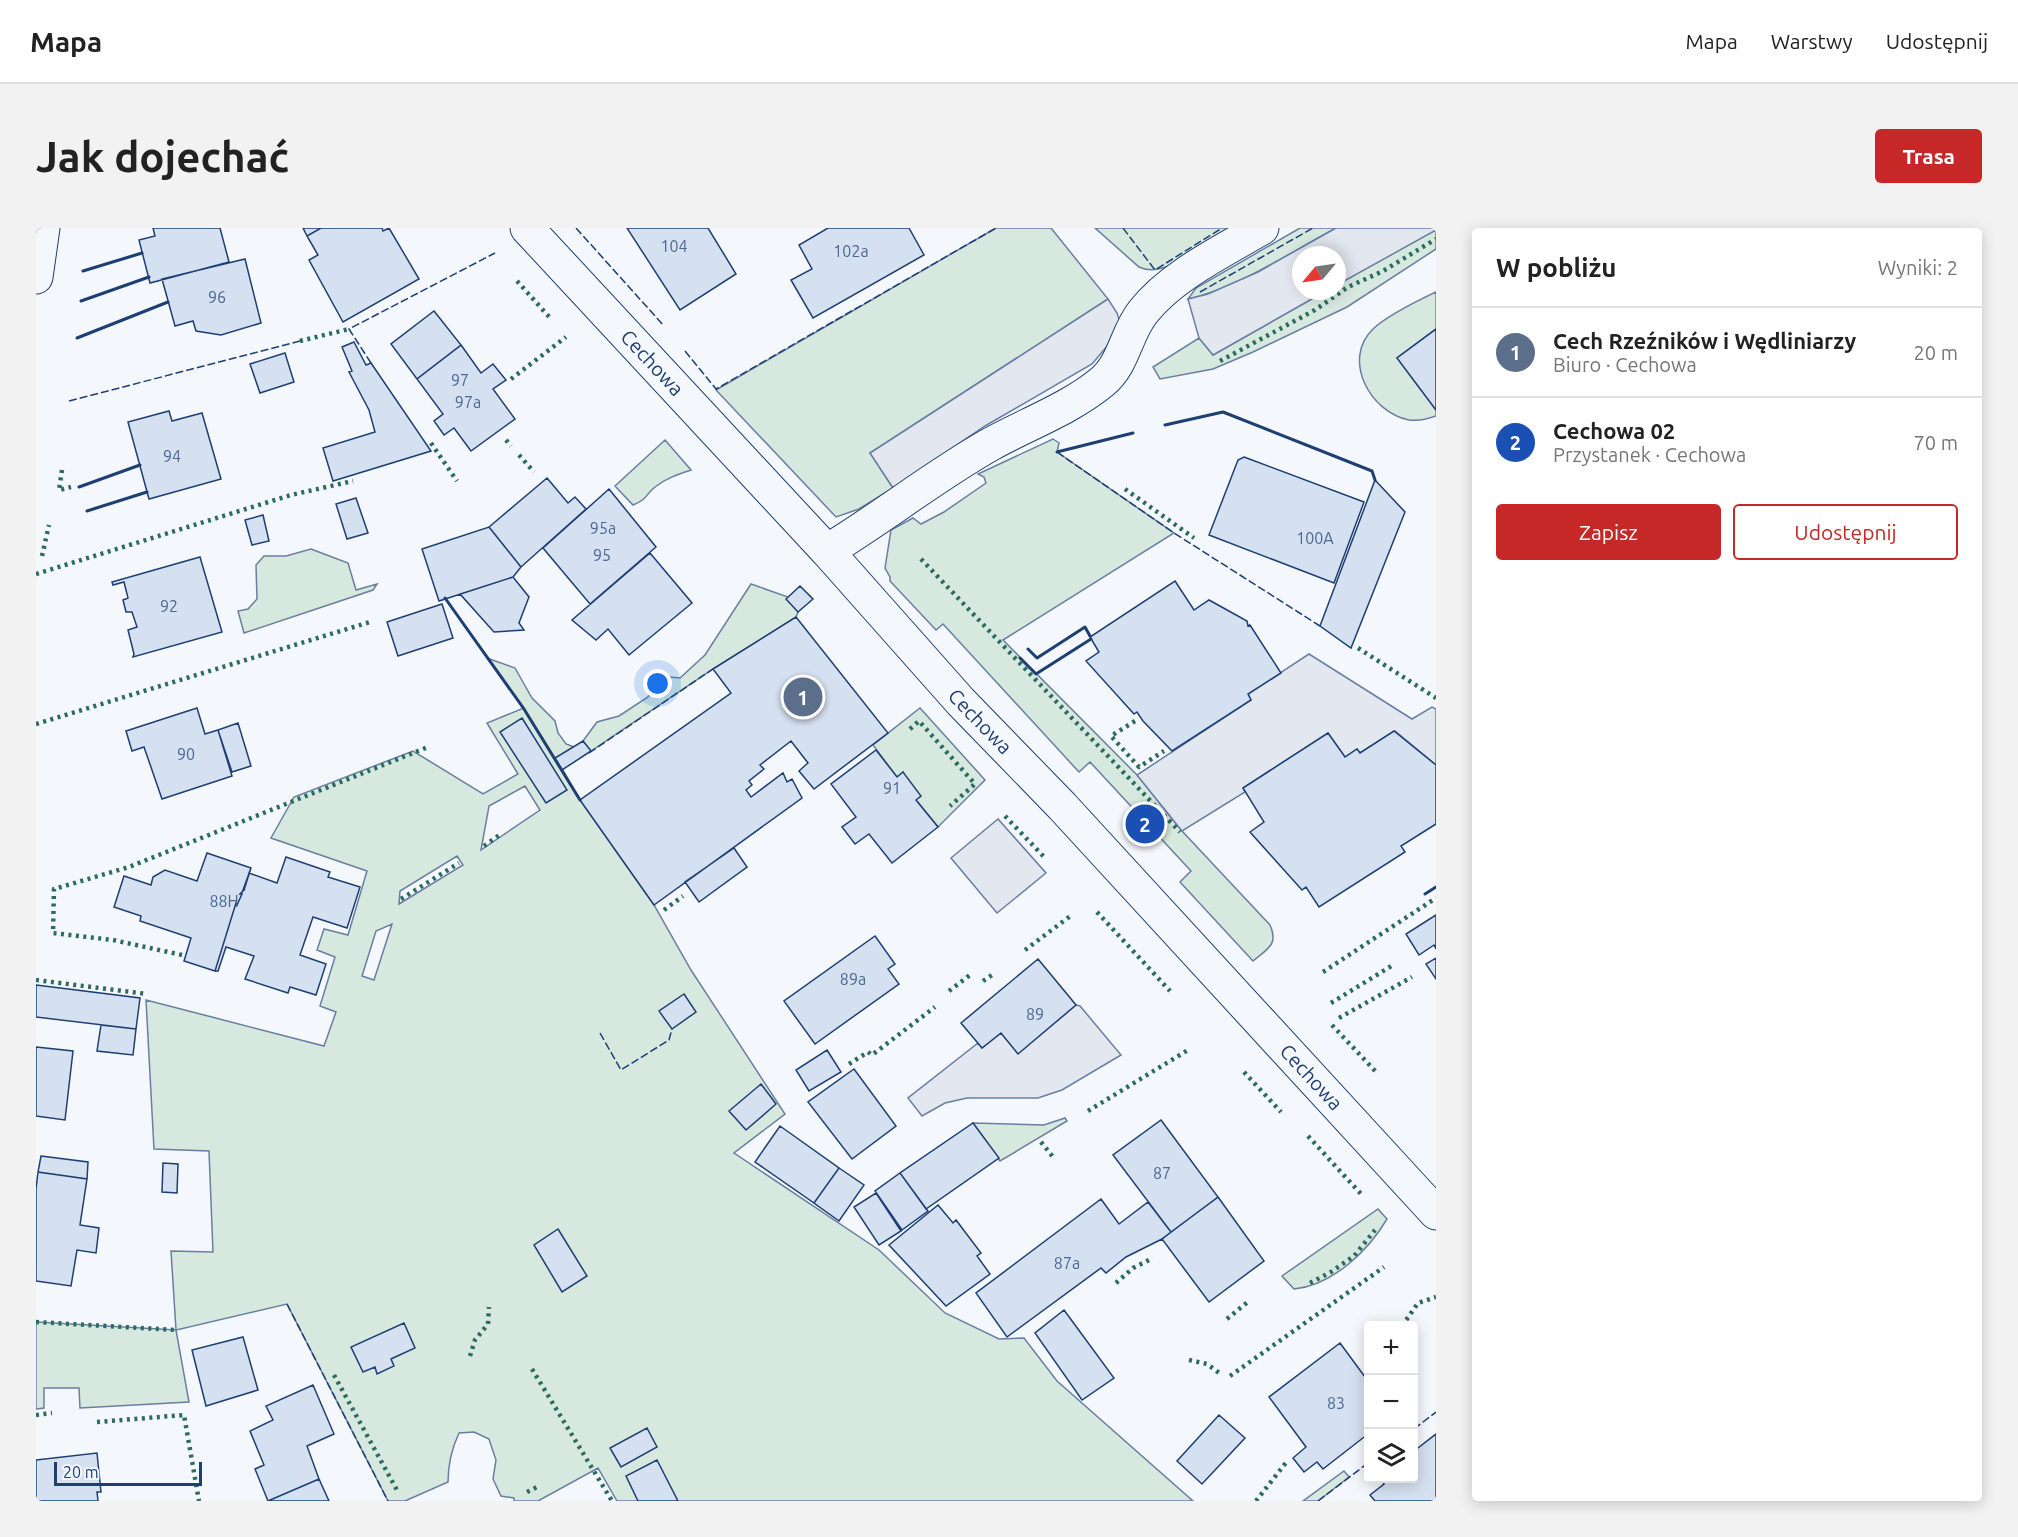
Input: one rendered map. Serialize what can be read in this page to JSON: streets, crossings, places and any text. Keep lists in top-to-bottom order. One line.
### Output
{"streets":{"street":["Cechowa"]},"house_numbers":["104","102a","96","97","97a","94","95a","100A","95","92","90","91","88H","89a","89","87","87a","83"],"scale_bar":"20 m","north":"bottom left","page":{"header":"Mapa","nav":["Mapa","Warstwy","Udostępnij"],"buttons":["Trasa",["Zapisz","Udostępnij"]],"title":"Jak dojechać","heading":["W pobliżu","Wyniki: 2"],"list":[{"mark":"1","name":"Cech Rzeźników i Wędliniarzy","note":"Biuro · Cechowa","value":"20 m"},{"mark":"2","name":"Cechowa 02","note":"Przystanek · Cechowa","value":"70 m"}],"pins":["1","2"],"map_buttons":["+","−"],"scale":"20 m"}}
